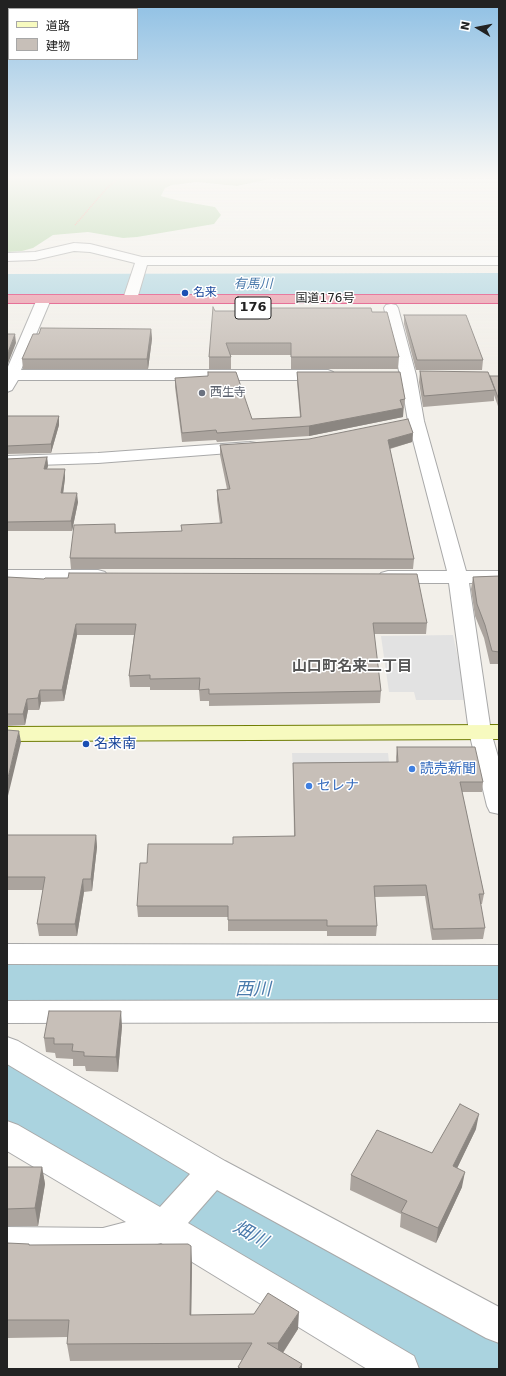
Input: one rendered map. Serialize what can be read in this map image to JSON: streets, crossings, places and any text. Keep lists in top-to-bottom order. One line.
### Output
{"streets":{"highway":["国道176号","176"]},"districts":["山口町名来二丁目"],"water":["有馬川","西川","畑川"],"places":["名来","西生寺","名来南","読売新聞","セレナ"],"legend":["道路","建物"],"north":"left"}
